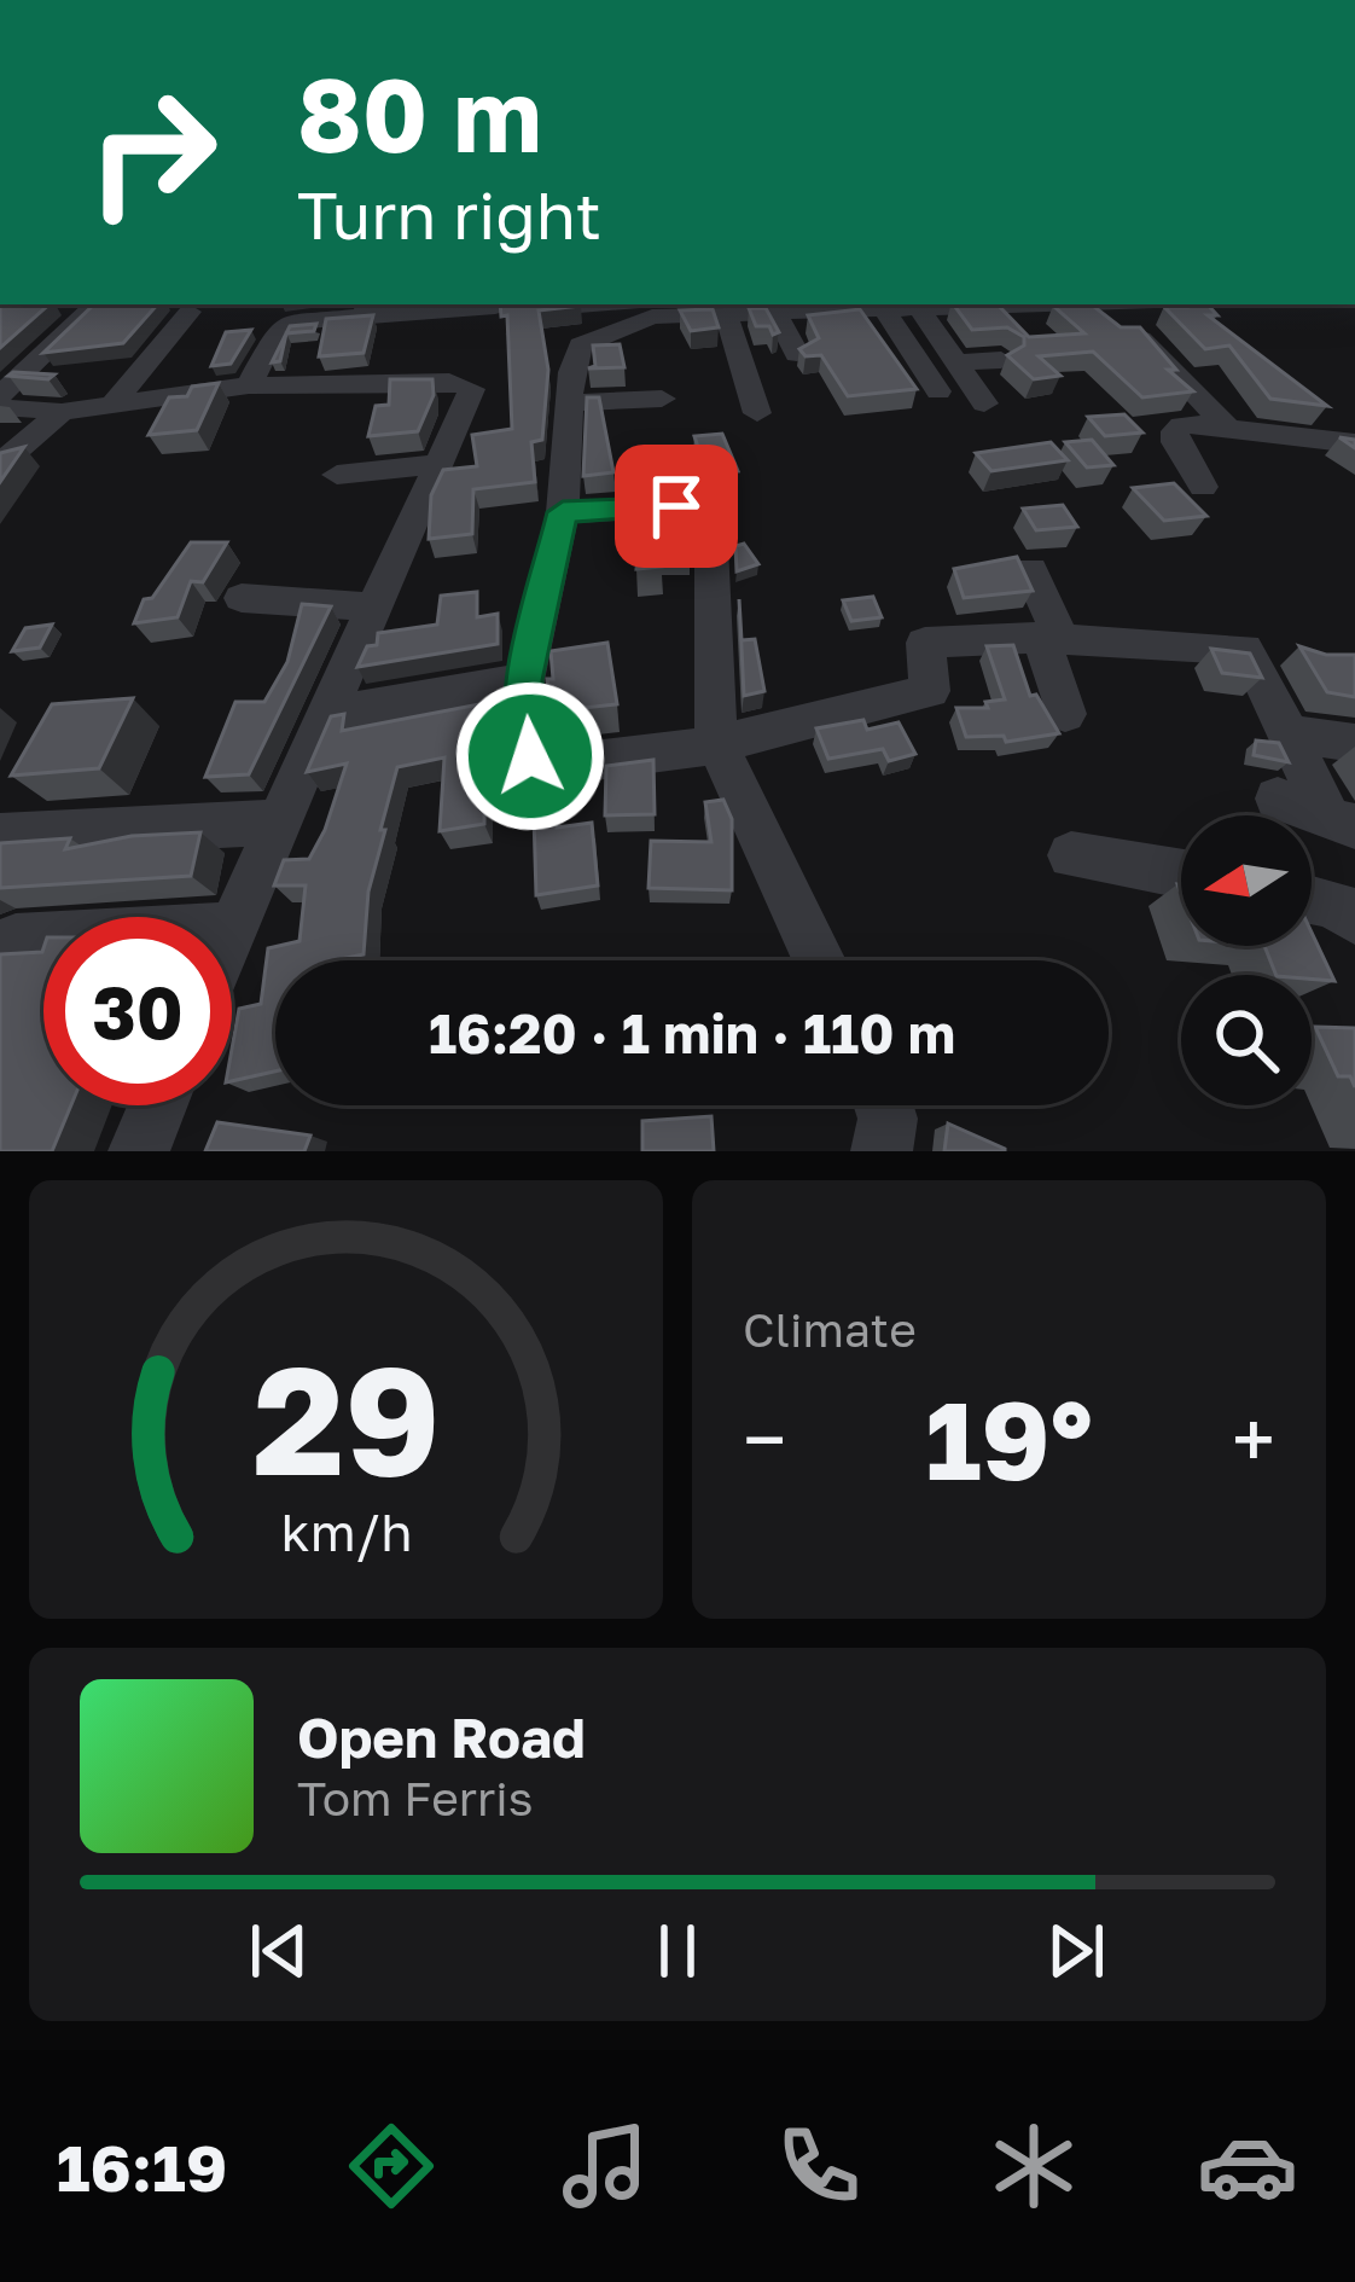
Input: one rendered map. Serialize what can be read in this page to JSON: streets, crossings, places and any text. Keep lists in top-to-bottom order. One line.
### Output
{"north":"left","page":{"turn":["80 m","Turn right"],"limit":"30","trip":"16:20 · 1 min · 110 m","tile":"Climate","heat":["−","19°","+"],"song":["Open Road","Tom Ferris"],"tabs":"16:19","gauge":["29","km/h"]}}
